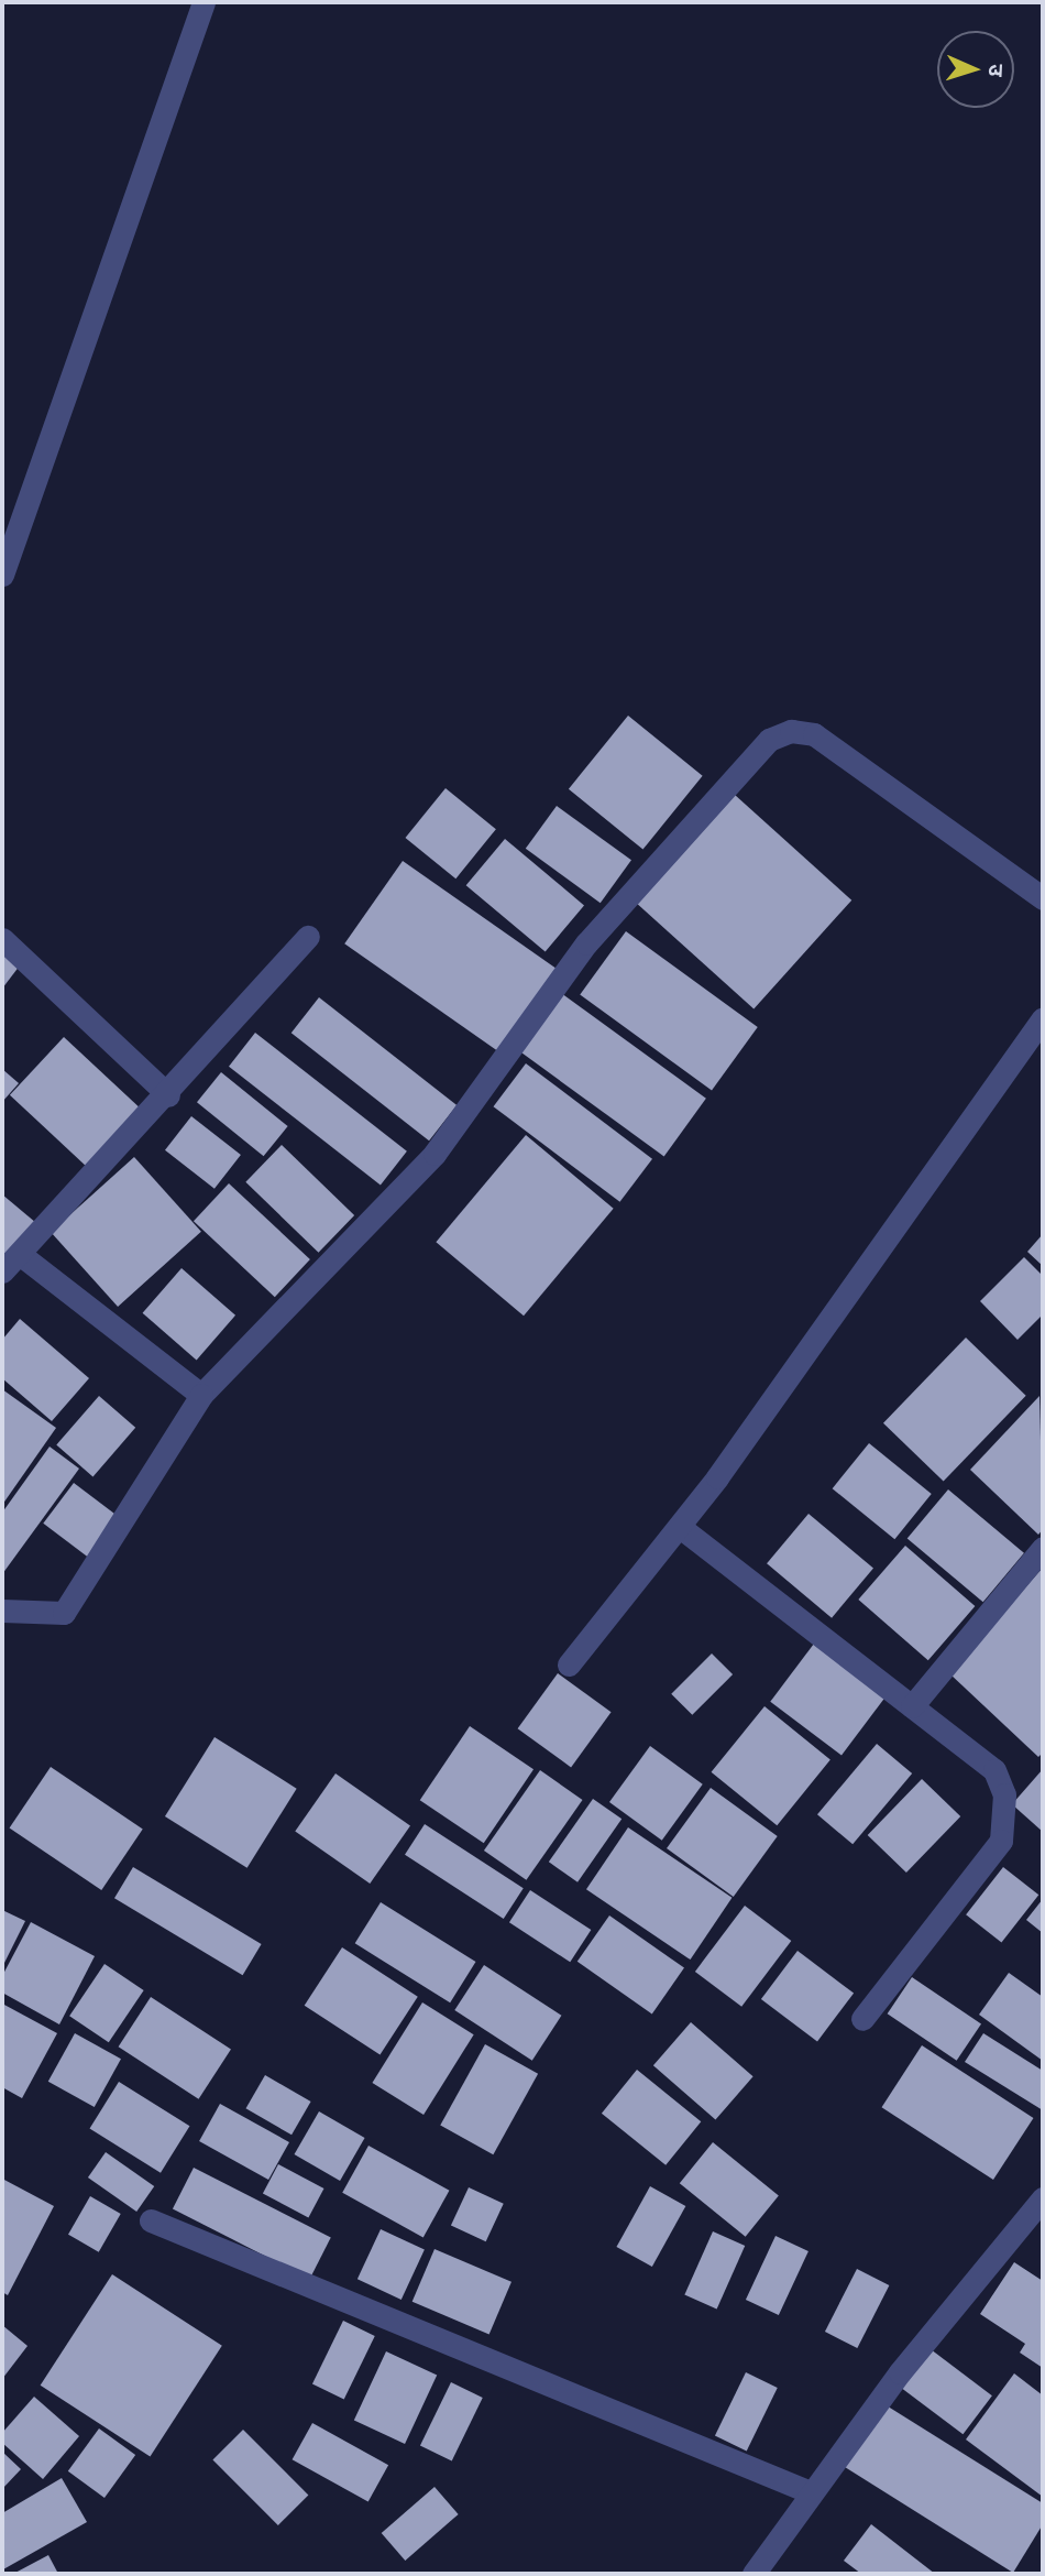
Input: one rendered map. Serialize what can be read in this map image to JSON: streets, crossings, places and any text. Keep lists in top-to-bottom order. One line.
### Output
{"north":"right"}
